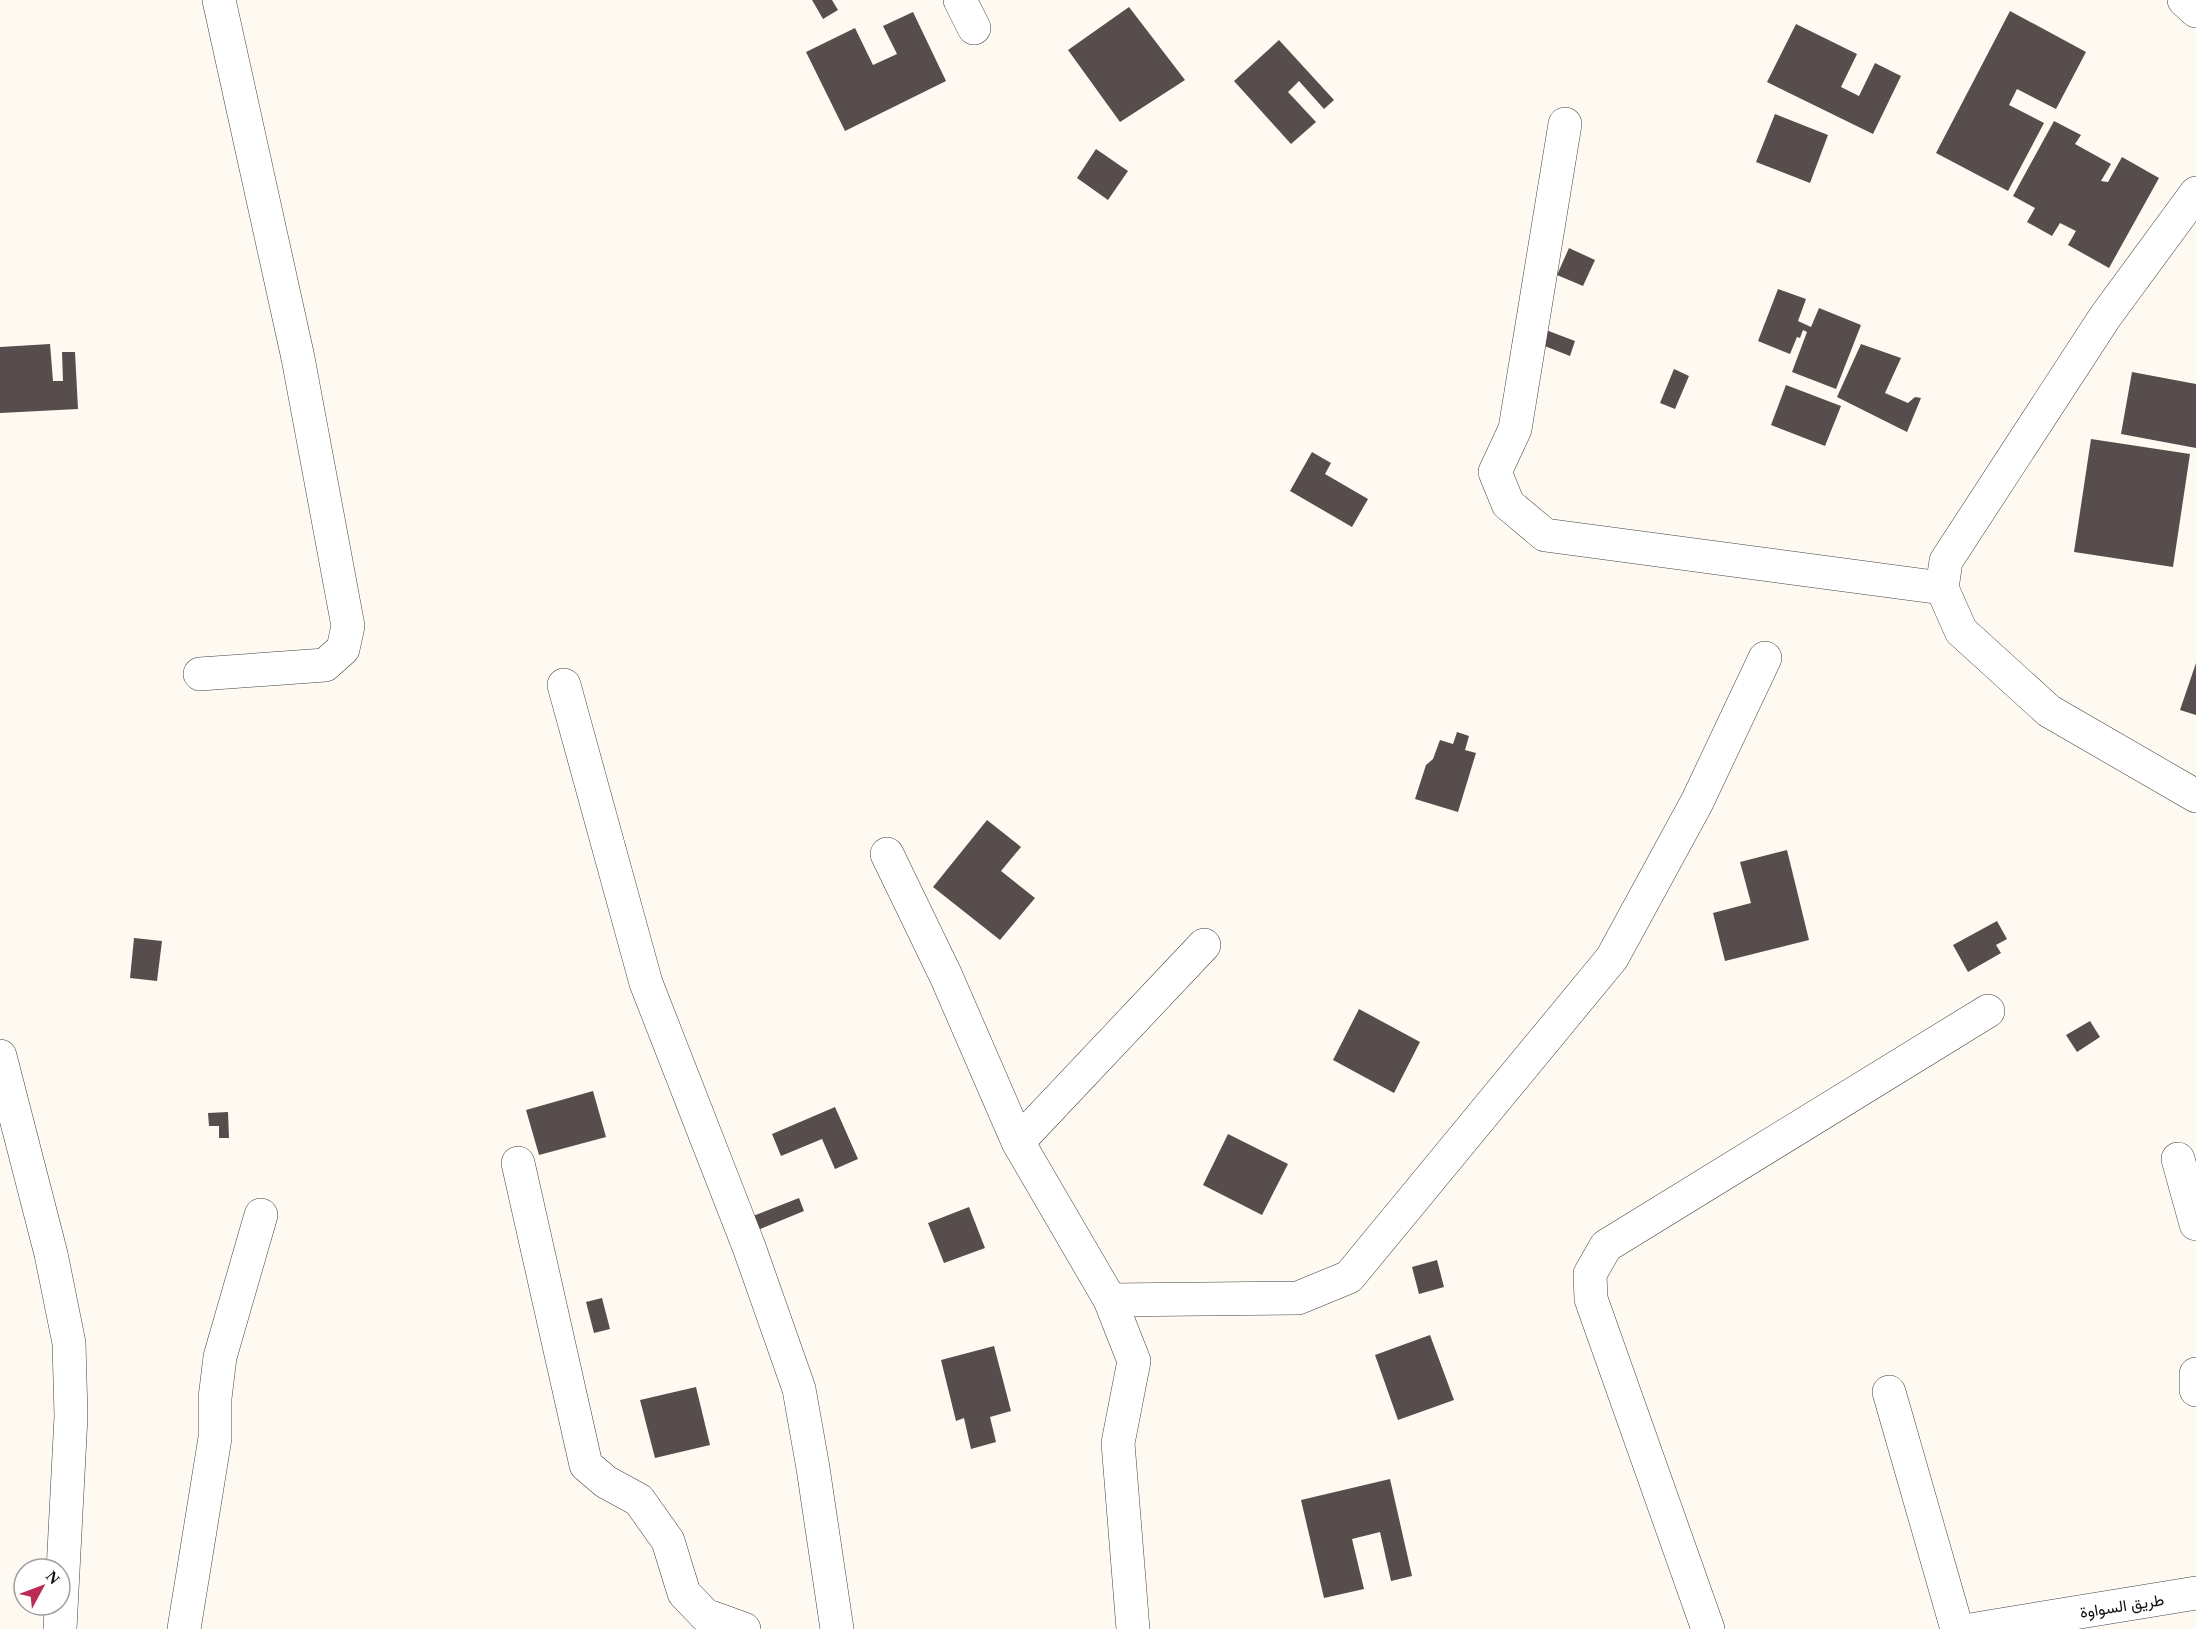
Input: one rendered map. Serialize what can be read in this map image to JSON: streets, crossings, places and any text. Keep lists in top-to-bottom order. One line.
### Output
{"streets":{"street":["طريق السواوة"]},"north":"top right"}
